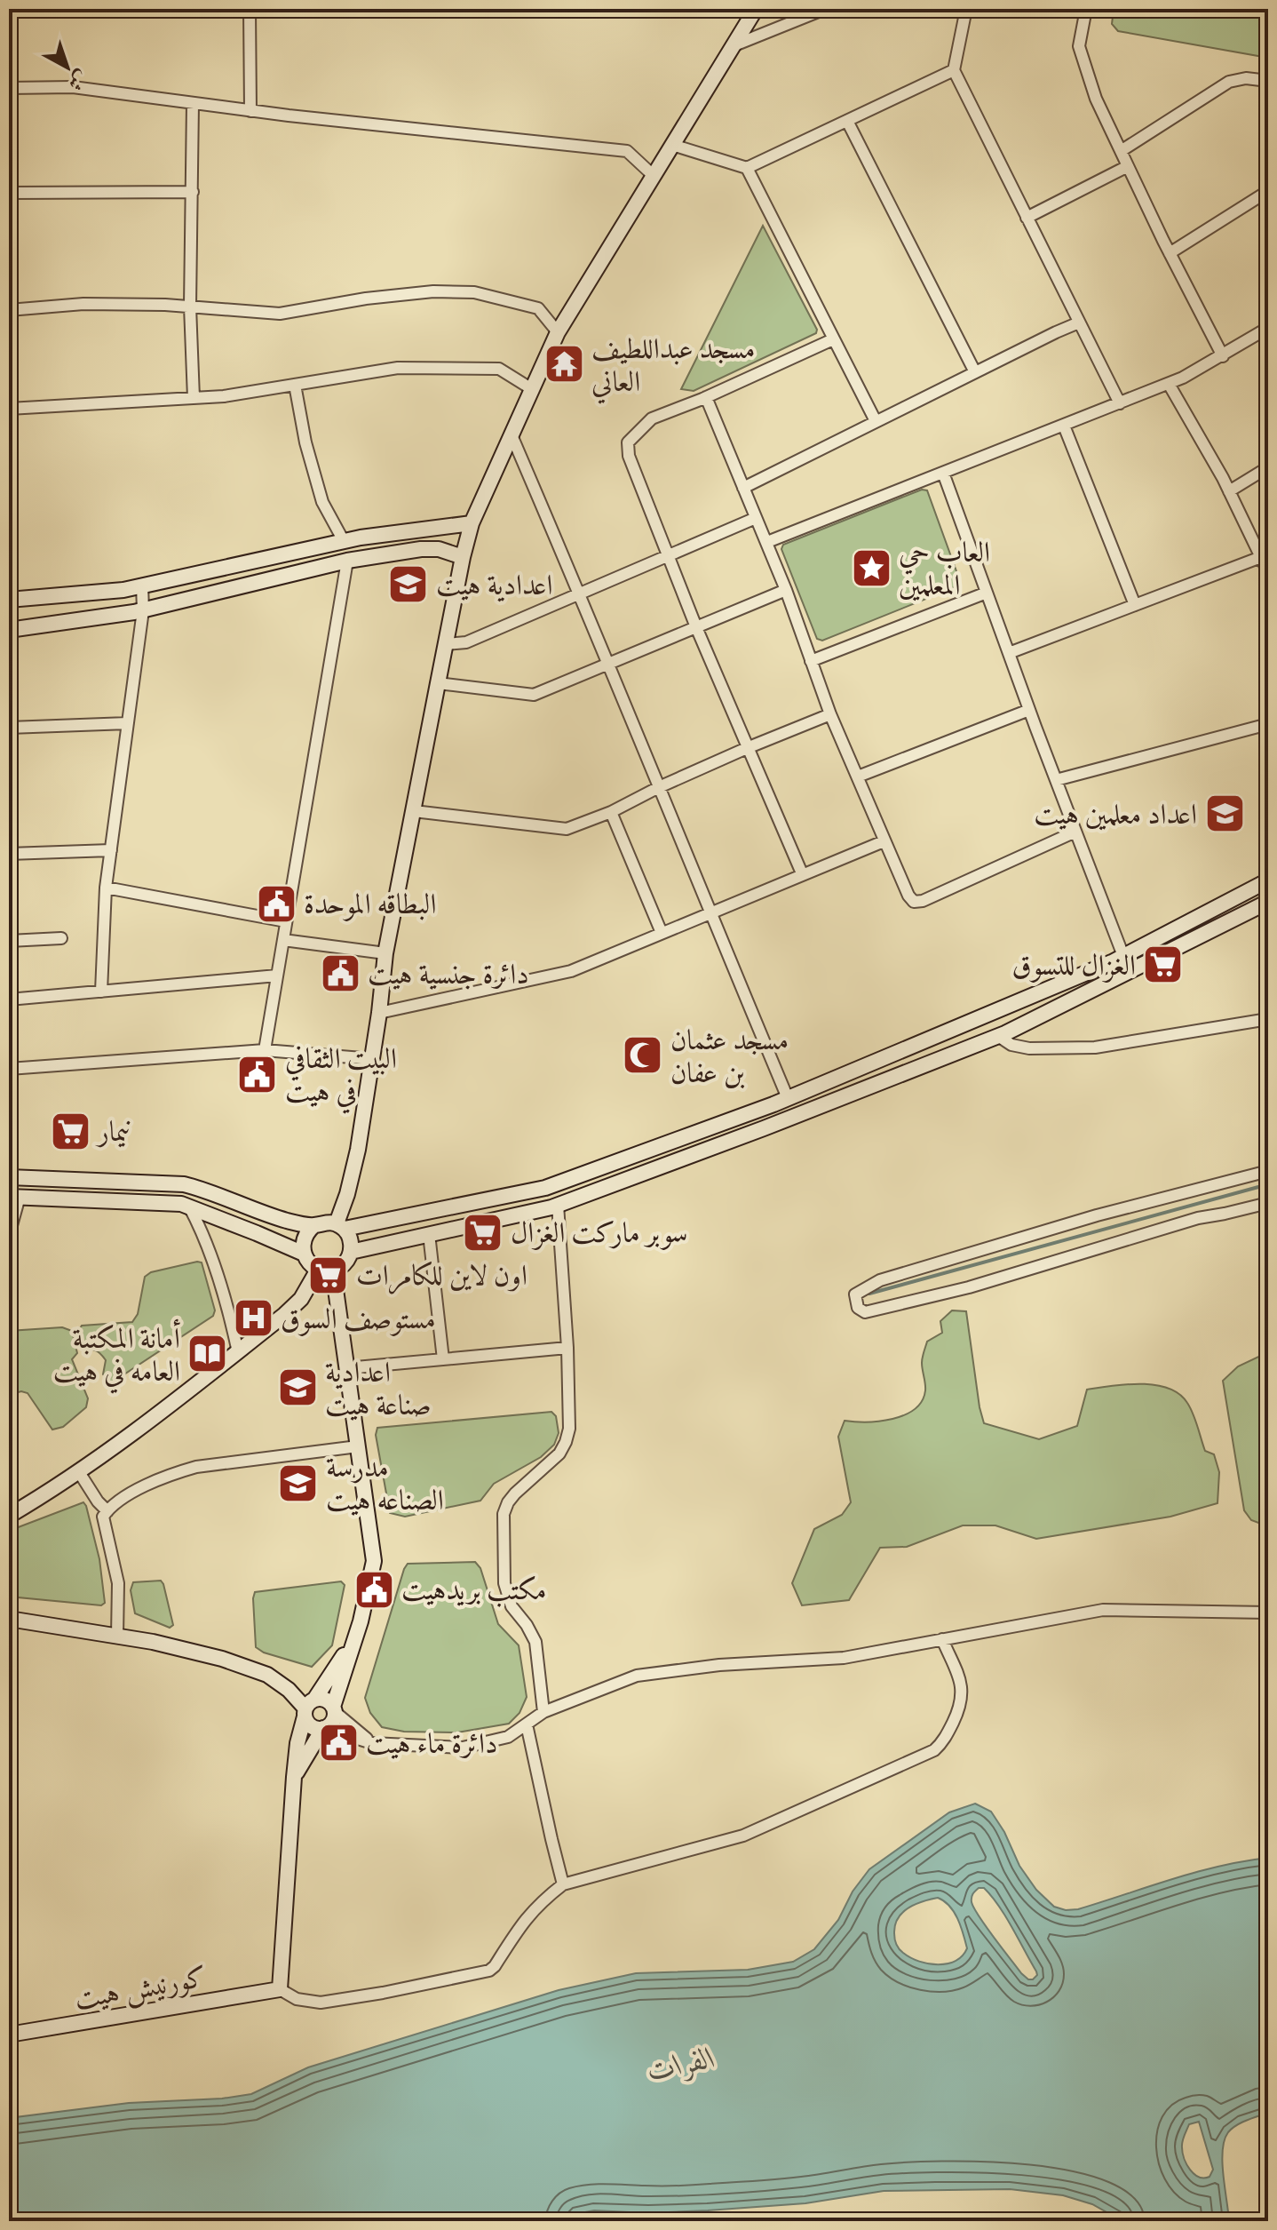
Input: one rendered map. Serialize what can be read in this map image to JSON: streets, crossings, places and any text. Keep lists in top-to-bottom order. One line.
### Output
{"streets":{"main road":["كورنيش هيت"]},"water":["الفرات"],"places":{"temple":["مسجد عبداللطيف العاني"],"place":["العاب حي المعلمين"],"school or university":["اعدادية هيت","اعداد معلمين هيت","اعدادية صناعة هيت","مدرسة الصناعه هيت"],"public building":["البطاقه الموحدة","دائرة جنسية هيت","البيت الثقافي في هيت","مكتب بريدهيت","دائرة ماء هيت"],"supermarket":["الغزال للتسوق","نيمار","سوبر ماركت الغزال","اون لاين للكامرات"],"mosque":["مسجد عثمان بن عفان"],"hospital":["مستوصف السوق"],"library":["أمانة المكتبة العامه في هيت"]},"north":"bottom right"}
